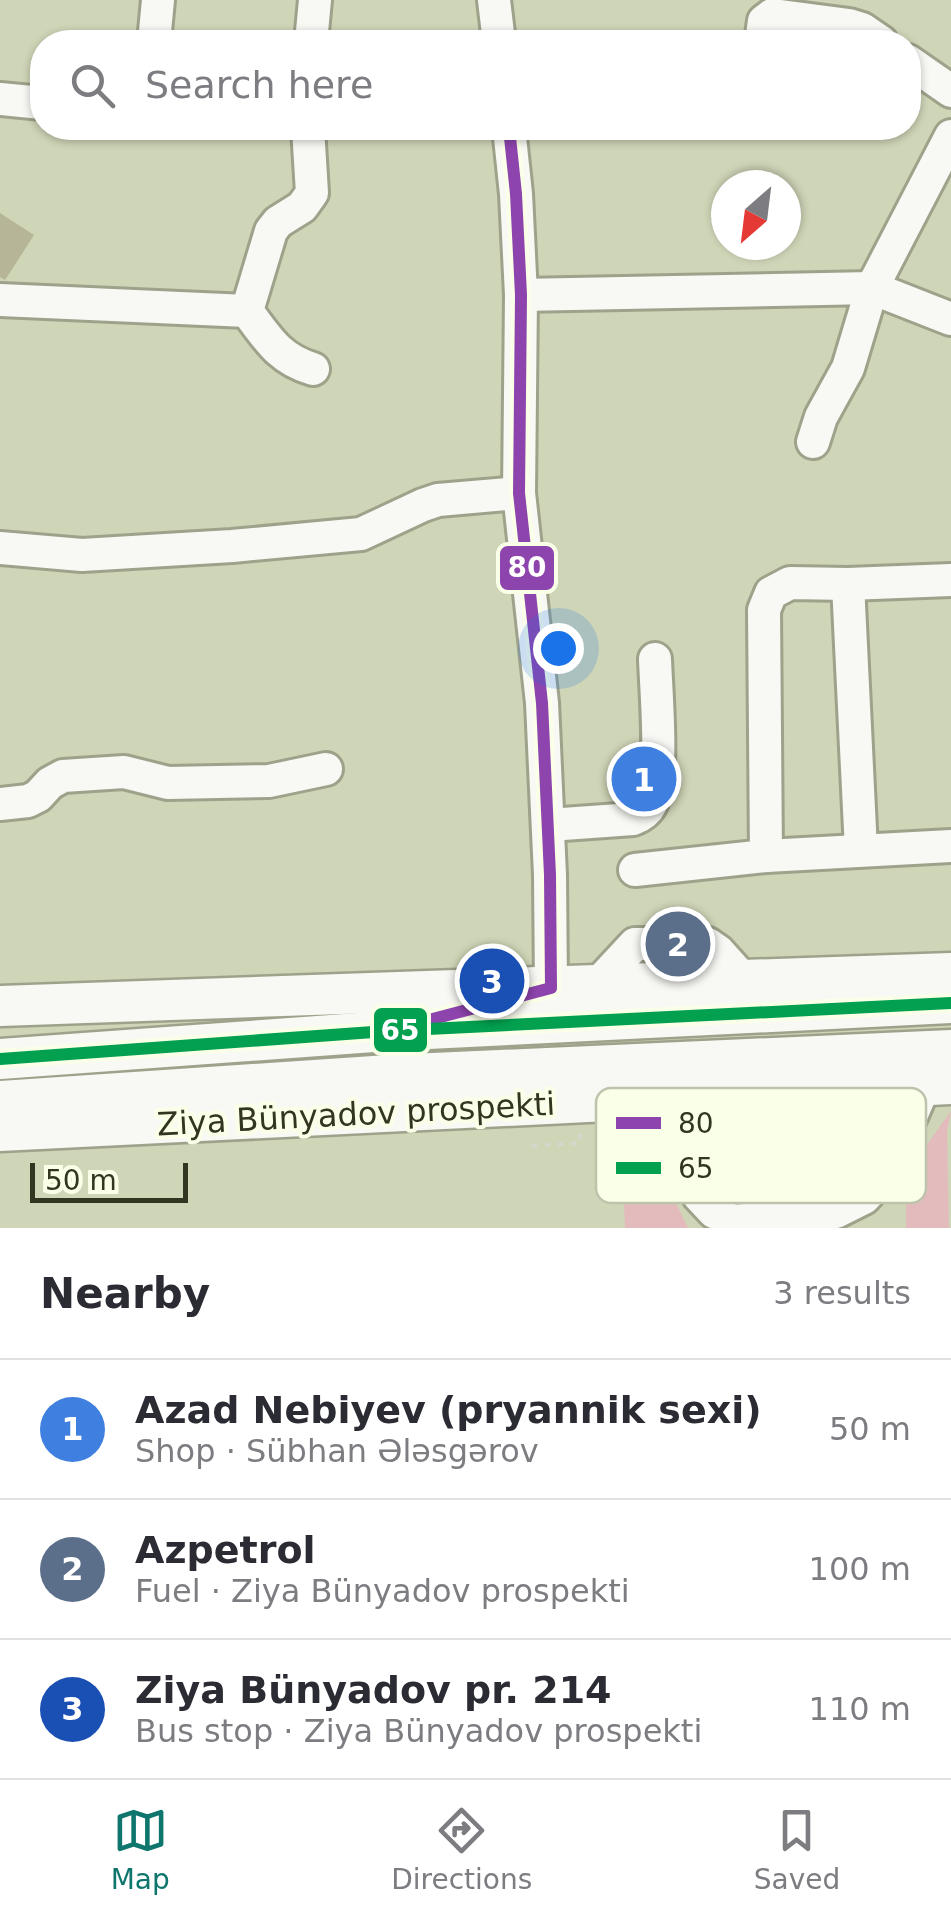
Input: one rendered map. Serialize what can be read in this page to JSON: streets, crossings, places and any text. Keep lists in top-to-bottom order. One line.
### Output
{"streets":{"main road":["Ziya Bünyadov prospekti"]},"lines":["transit line 80","transit line 65"],"legend":["80","65"],"scale_bar":"50 m","north":"bottom left","page":{"search":"Search here","pins":["1","2","3"],"scale":"50 m","heading":["Nearby","3 results"],"list":[{"mark":"1","name":"Azad Nebiyev (pryannik sexi)","note":"Shop · Sübhan Ələsgərov","value":"50 m"},{"mark":"2","name":"Azpetrol","note":"Fuel · Ziya Bünyadov prospekti","value":"100 m"},{"mark":"3","name":"Ziya Bünyadov pr. 214","note":"Bus stop · Ziya Bünyadov prospekti","value":"110 m"}],"nav":["Map","Directions","Saved"]}}
